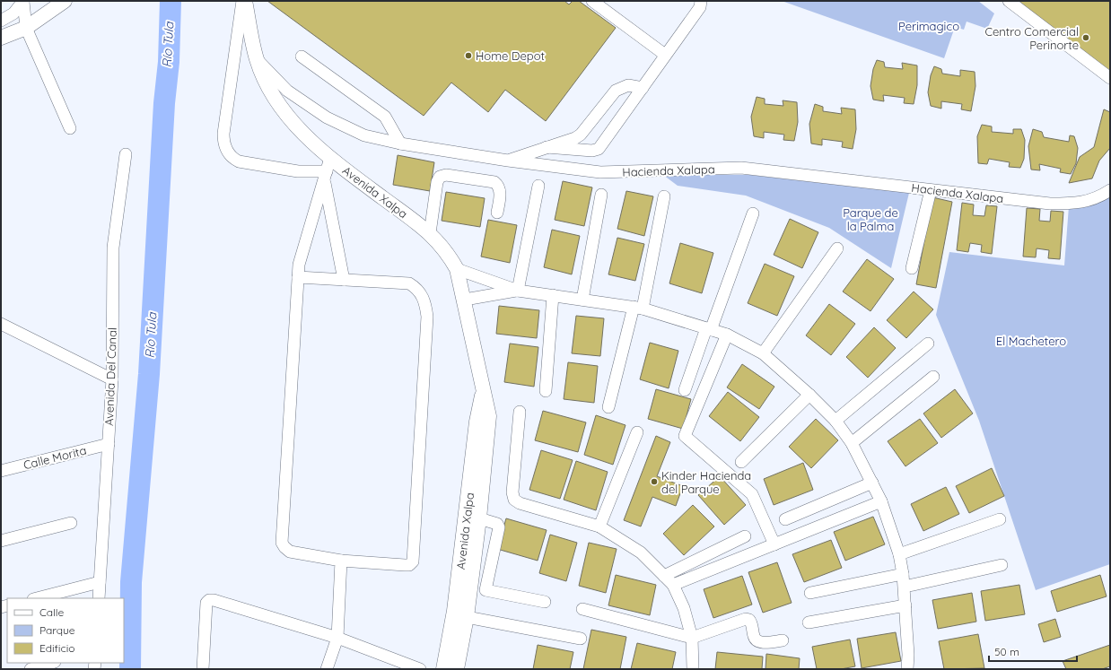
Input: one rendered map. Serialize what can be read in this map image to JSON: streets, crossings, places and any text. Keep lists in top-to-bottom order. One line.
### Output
{"streets":{"main road":["Avenida Xalpa"],"street":["Hacienda Xalapa","Avenida Del Canal","Calle Morita"]},"crossings":[["Hacienda Xalapa","Avenida Xalpa"],["Avenida Del Canal","Calle Morita"]],"water":["Río Tula"],"parks":["Perimagico","Parque de la Palma","El Machetero"],"places":["Centro Comercial Perinorte","Home Depot","Kinder Hacienda del Parque"],"legend":["Calle","Parque","Edificio"],"scale_bar":"50 m"}
